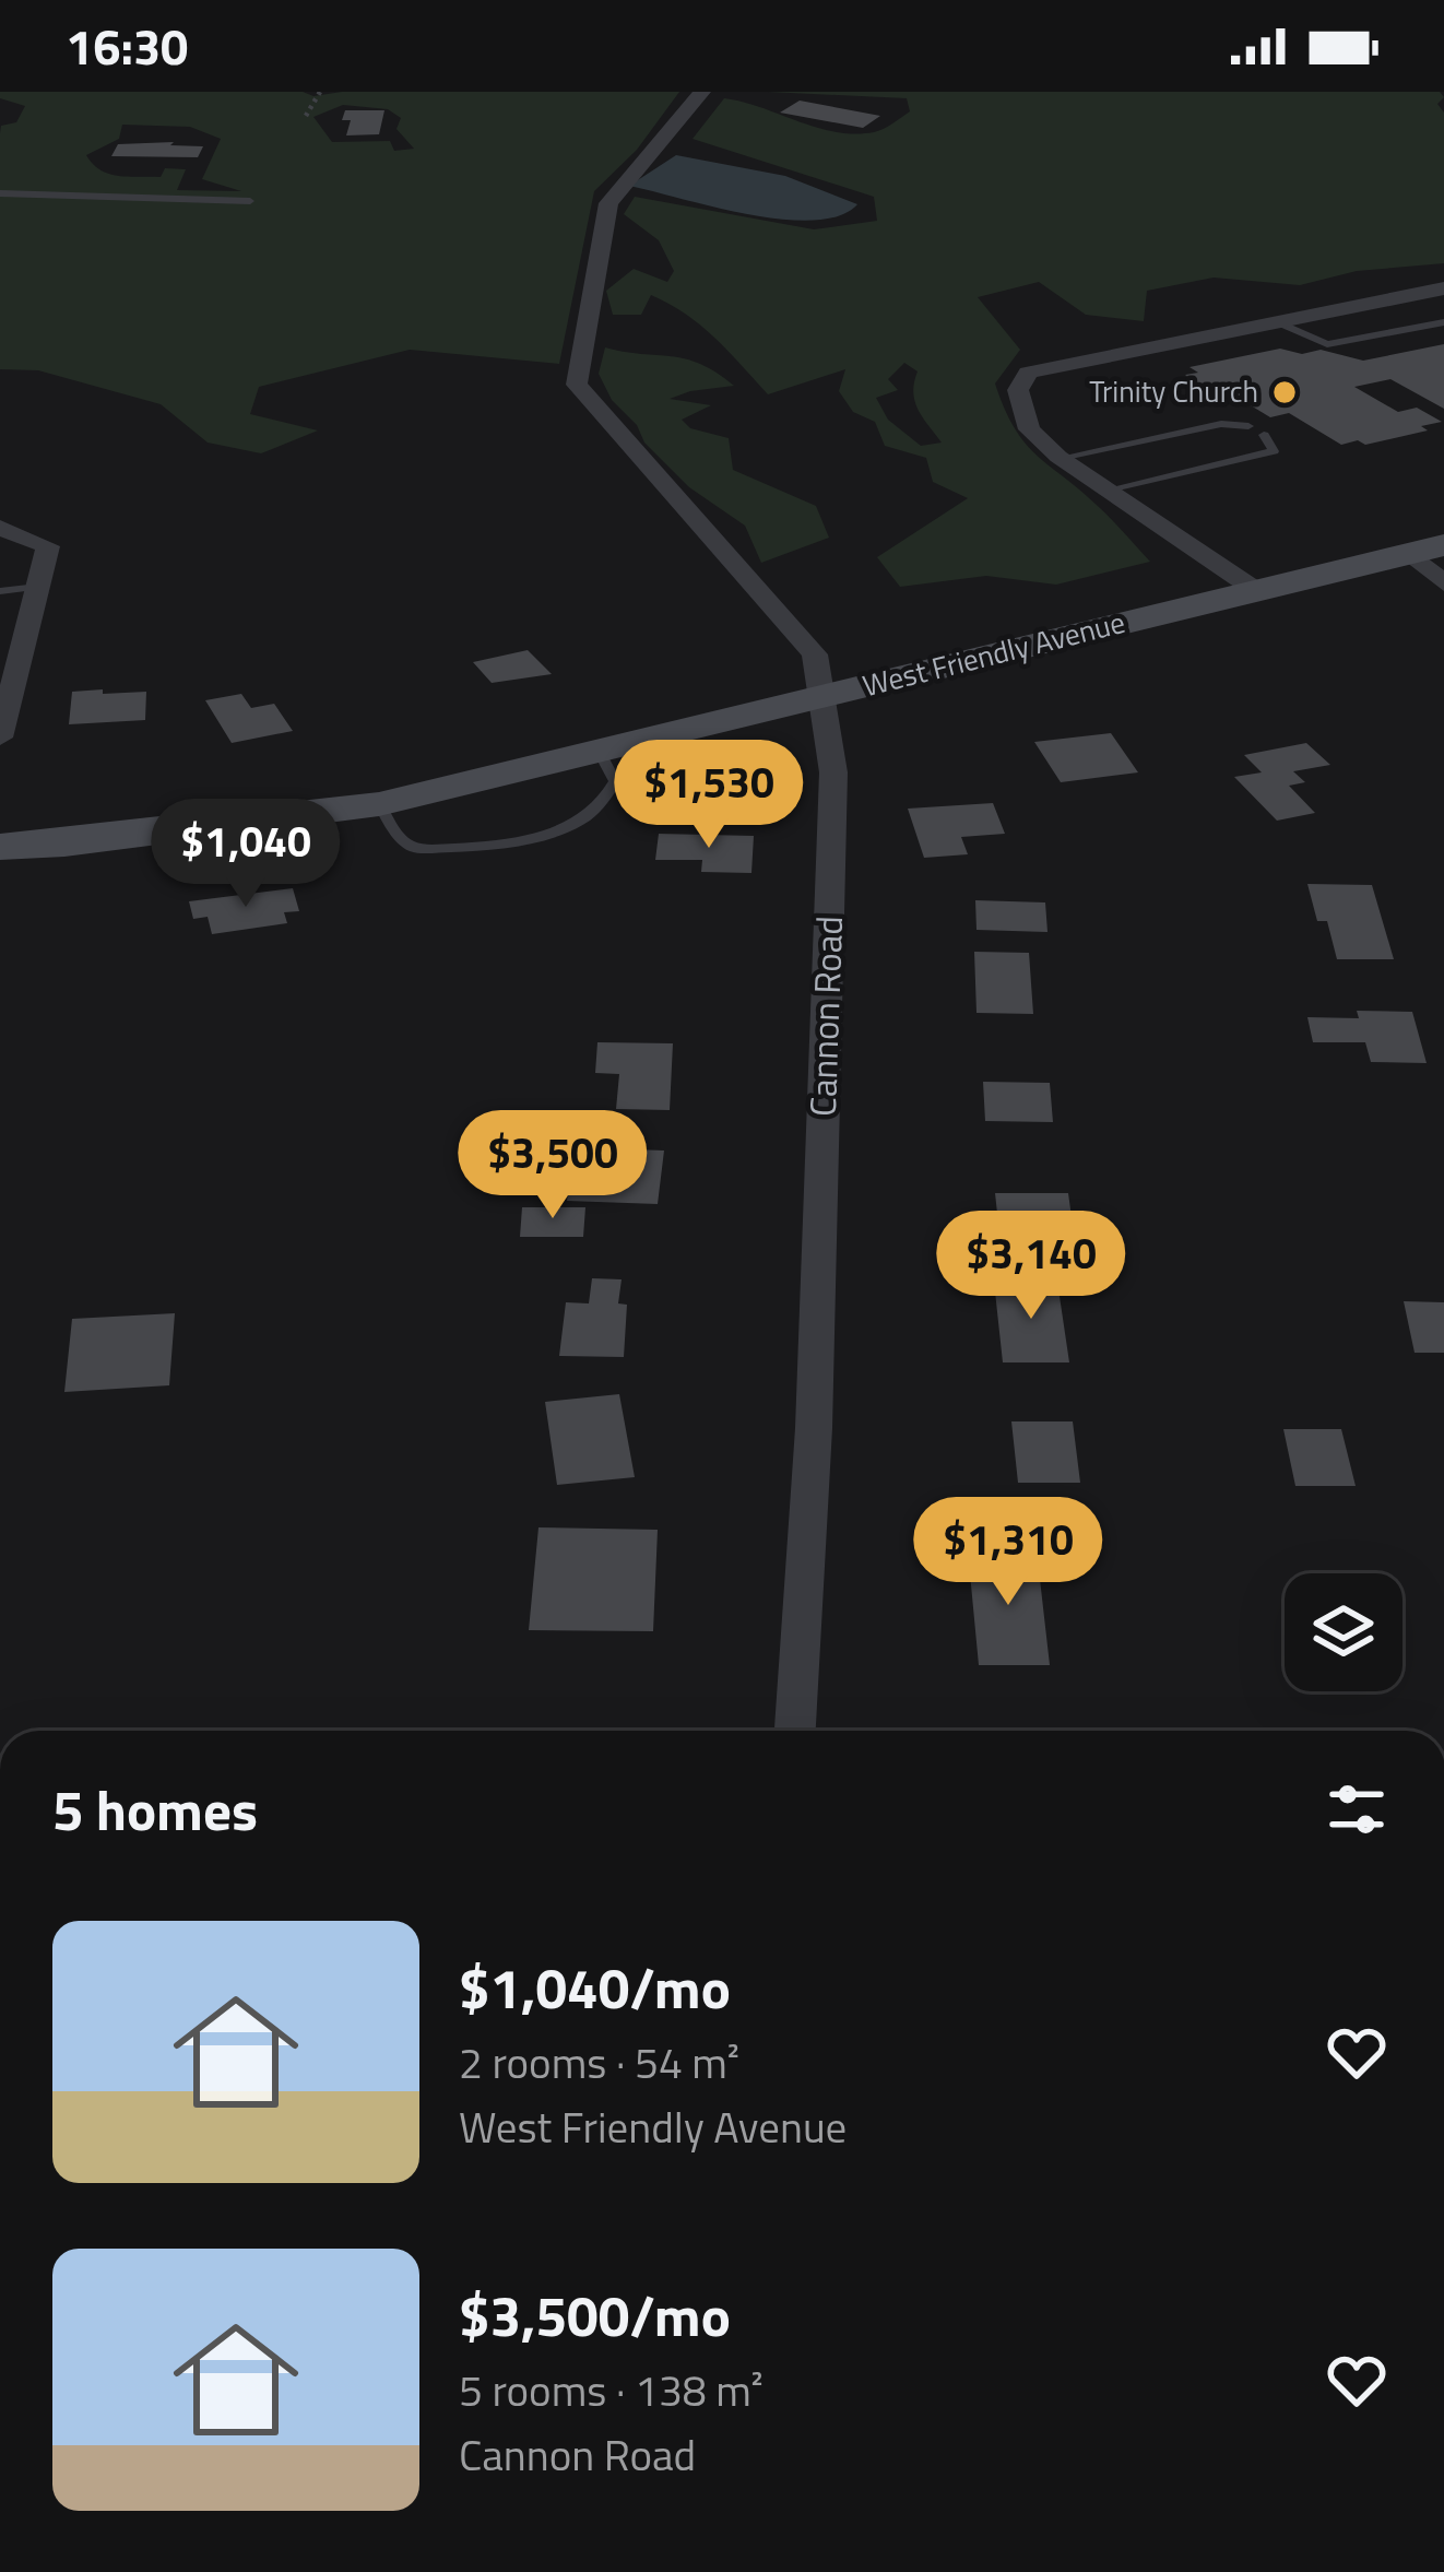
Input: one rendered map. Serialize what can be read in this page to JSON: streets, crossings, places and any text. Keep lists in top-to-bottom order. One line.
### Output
{"streets":{"main road":["West Friendly Avenue"],"street":["Cannon Road"]},"crossings":[["West Friendly Avenue","Cannon Road"]],"places":["Trinity Church"],"page":{"status":"16:30","price":["$1,530","$1,040","$3,500","$3,140","$1,310"],"heading":"5 homes","list":[{"name":"$1,040/mo","note":"2 rooms · 54 m² · West Friendly Avenue"},{"name":"$3,500/mo","note":"5 rooms · 138 m² · Cannon Road"}]}}
